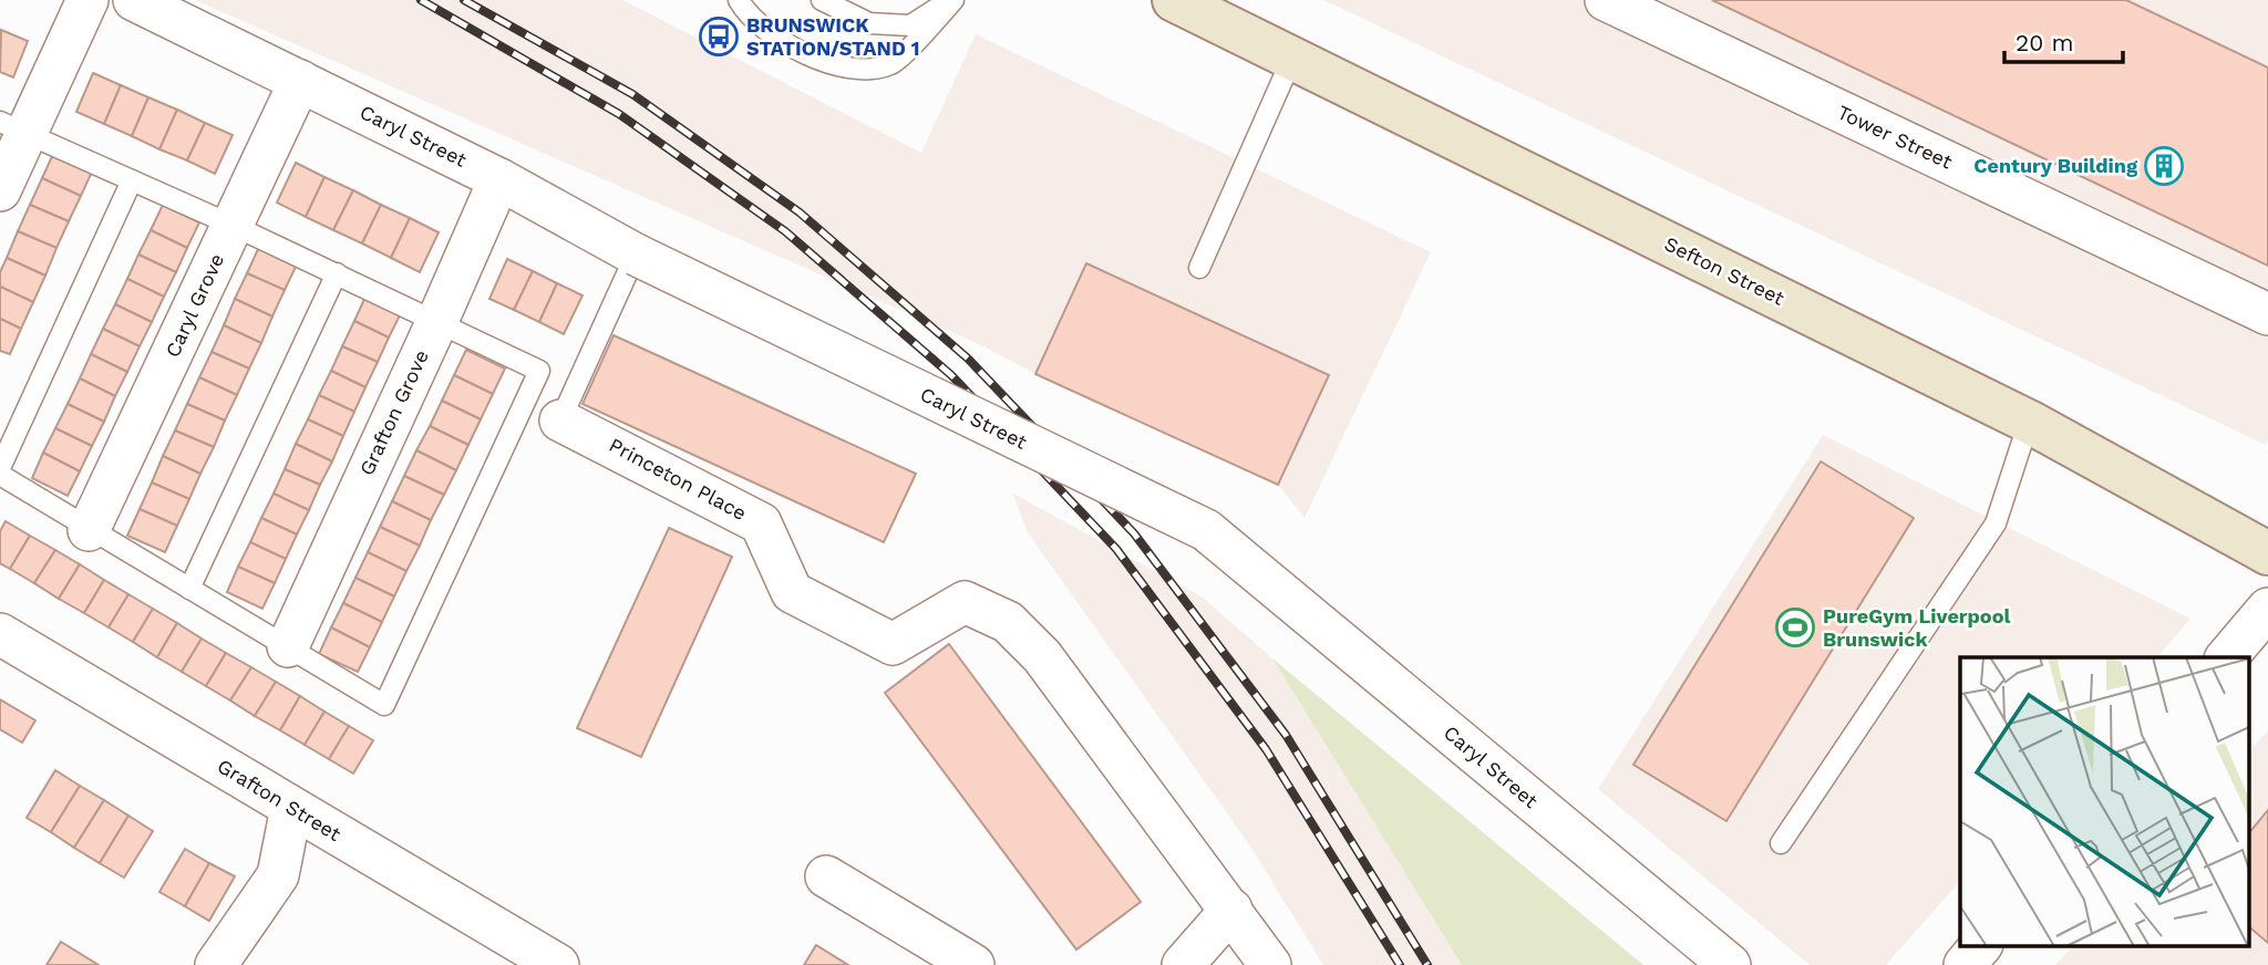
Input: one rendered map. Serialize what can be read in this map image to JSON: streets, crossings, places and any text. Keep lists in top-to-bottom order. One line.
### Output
{"streets":{"street":["Caryl Street","Tower Street","Sefton Street","Caryl Grove","Grafton Grove","Princeton Place","Grafton Street"]},"crossings":[["Caryl Street","Caryl Grove"],["Caryl Street","Grafton Grove"],["Caryl Street","Princeton Place"]],"places":{"bus stop":["BRUNSWICK STATION/STAND 1"],"building":["Century Building"],"sports":["PureGym Liverpool Brunswick"]},"scale_bar":"20 m"}
